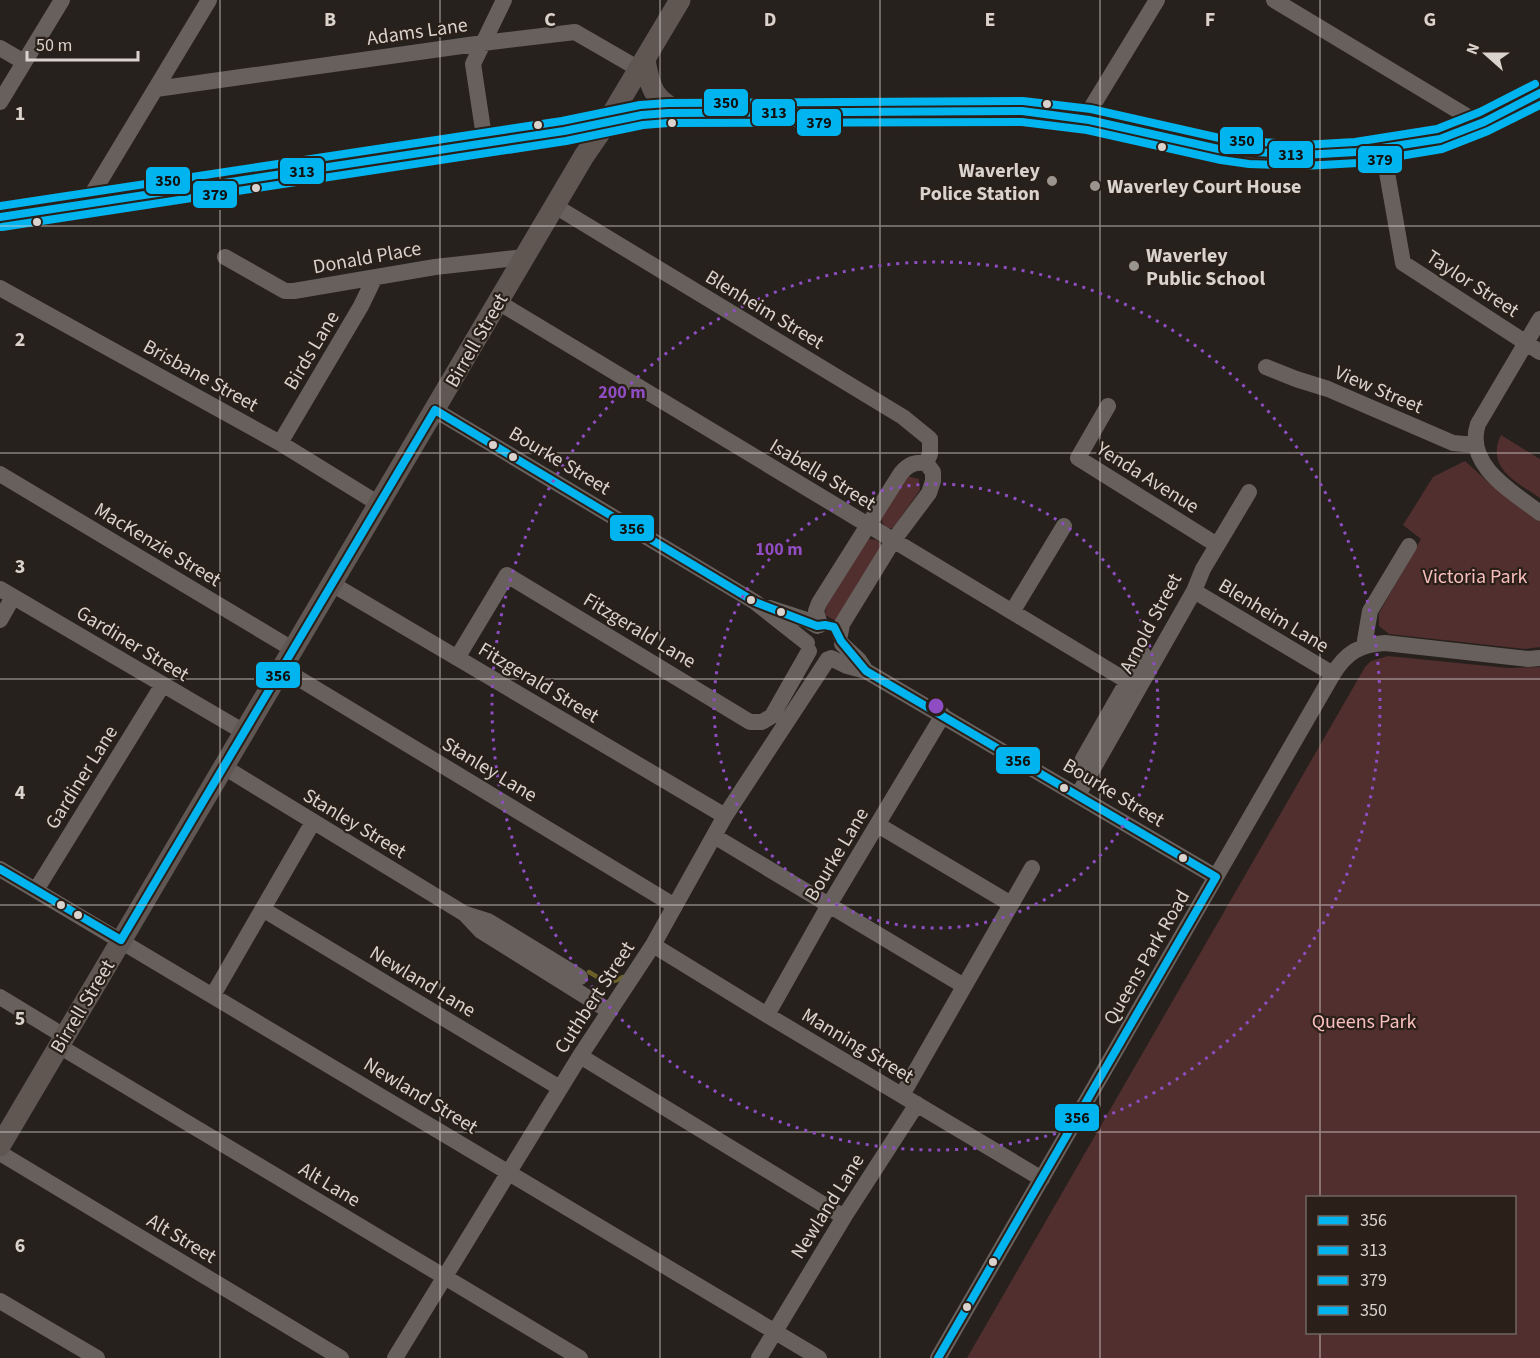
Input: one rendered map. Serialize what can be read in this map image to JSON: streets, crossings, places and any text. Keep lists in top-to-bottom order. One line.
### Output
{"streets":{"main road":["Birrell Street"],"street":["Adams Lane","Donald Place","Taylor Street","Blenheim Street","Birds Lane","Brisbane Street","View Street","Bourke Street","Isabella Street","Yenda Avenue","MacKenzie Street","Blenheim Lane","Arnold Street","Fitzgerald Lane","Gardiner Street","Fitzgerald Street","Stanley Lane","Gardiner Lane","Stanley Street","Bourke Lane","Queens Park Road","Newland Lane","Cuthbert Street","Manning Street","Newland Street","Alt Lane","Alt Street"]},"crossings":[["Adams Lane","Birrell Street"],["Donald Place","Birrell Street"],["Donald Place","Birds Lane"],["Blenheim Street","Birrell Street"],["Birrell Street","Brisbane Street"],["Birrell Street","Bourke Street"],["Birrell Street","Isabella Street"],["Birrell Street","MacKenzie Street"],["Birrell Street","Gardiner Street"],["Birrell Street","Fitzgerald Street"],["Birrell Street","Stanley Lane"],["Birrell Street","Stanley Street"],["Birrell Street","Newland Street"],["Birrell Street","Alt Lane"],["Birds Lane","Brisbane Street"],["Bourke Street","Arnold Street"],["Bourke Street","Fitzgerald Lane"],["Bourke Street","Bourke Lane"],["Bourke Street","Queens Park Road"],["Bourke Street","Cuthbert Street"],["Isabella Street","Arnold Street"],["Yenda Avenue","Arnold Street"],["Blenheim Lane","Arnold Street"],["Blenheim Lane","Queens Park Road"],["Fitzgerald Lane","Fitzgerald Street"],["Fitzgerald Lane","Cuthbert Street"],["Gardiner Street","Gardiner Lane"],["Fitzgerald Street","Cuthbert Street"],["Stanley Lane","Cuthbert Street"],["Gardiner Lane","Newland Street"],["Stanley Street","Cuthbert Street"],["Bourke Lane","Manning Street"],["Queens Park Road","Manning Street"],["Newland Lane","Cuthbert Street"],["Newland Lane","Manning Street"],["Newland Lane","Newland Street"],["Cuthbert Street","Manning Street"],["Cuthbert Street","Newland Street"],["Cuthbert Street","Alt Lane"]],"parks":["Victoria Park","Queens Park"],"places":["Waverley Police Station","Waverley Court House","Waverley Public School"],"lines":["transit line 350","transit line 313","transit line 379","transit line 356"],"legend":["356","313","379","350"],"scale_bar":"50 m","north":"left","grid":{"columns":["B","C","D","E","F","G"],"rows":["1","2","3","4","5","6"]},"rings":["200 m","100 m"]}
